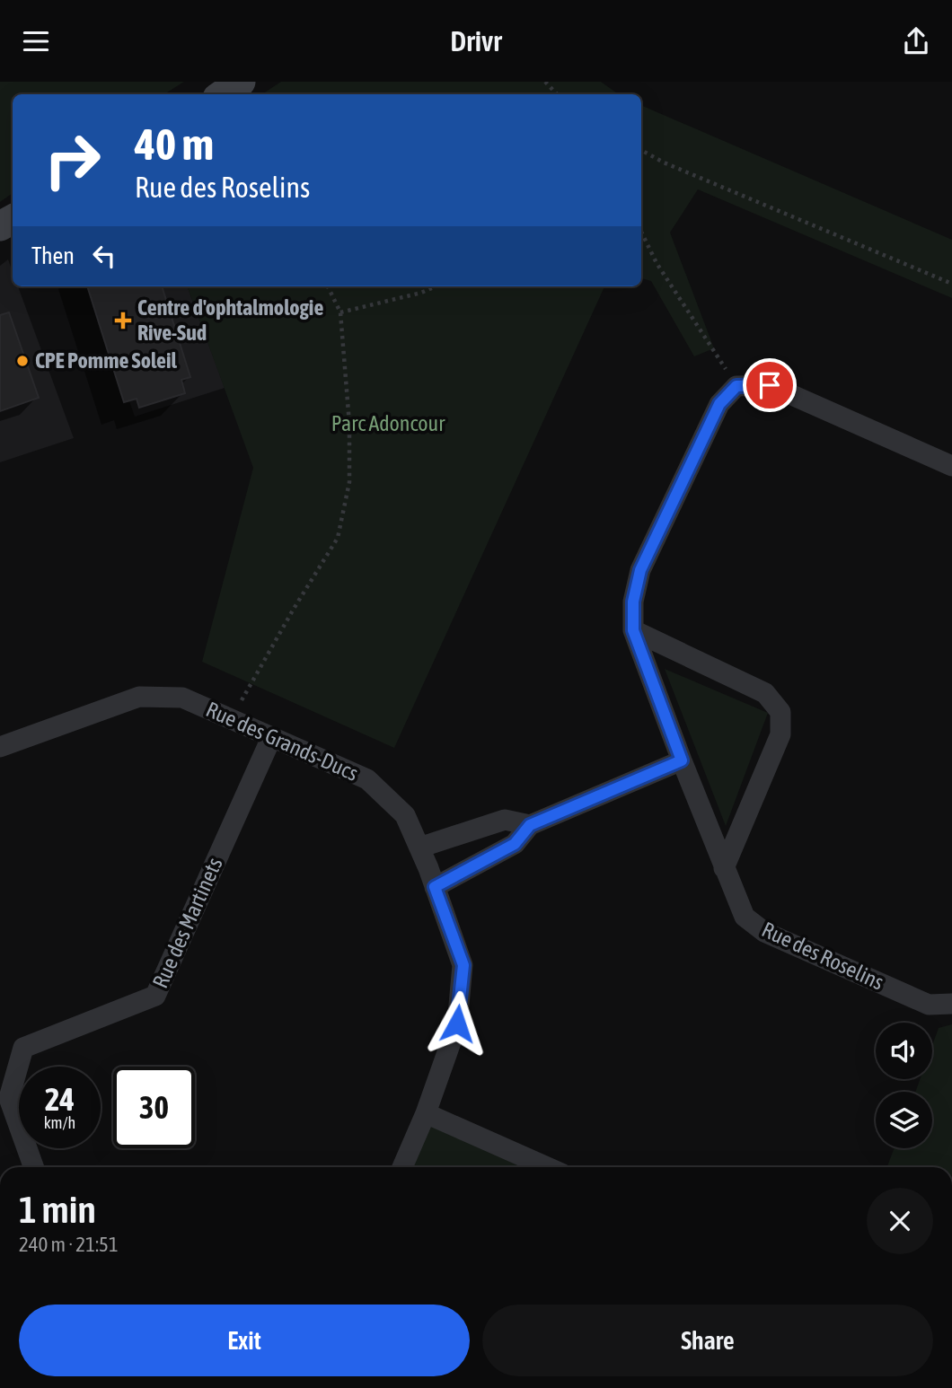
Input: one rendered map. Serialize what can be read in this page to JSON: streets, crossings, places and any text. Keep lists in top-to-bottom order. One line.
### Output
{"streets":{"street":["Rue des Grands-Ducs","Rue des Martinets","Rue des Roselins"]},"crossings":[["Rue des Grands-Ducs","Rue des Martinets"]],"parks":["Parc Adoncour"],"places":{"health":["Centre d'ophtalmologie Rive-Sud"],"other":["CPE Pomme Soleil"]},"page":{"header":"Drivr","turn":["40 m","Rue des Roselins"],"then":"Then","speed":"24 km/h","limit":"30","heading":["1 min","240 m · 21:51"],"buttons":["Exit","Share"]}}
